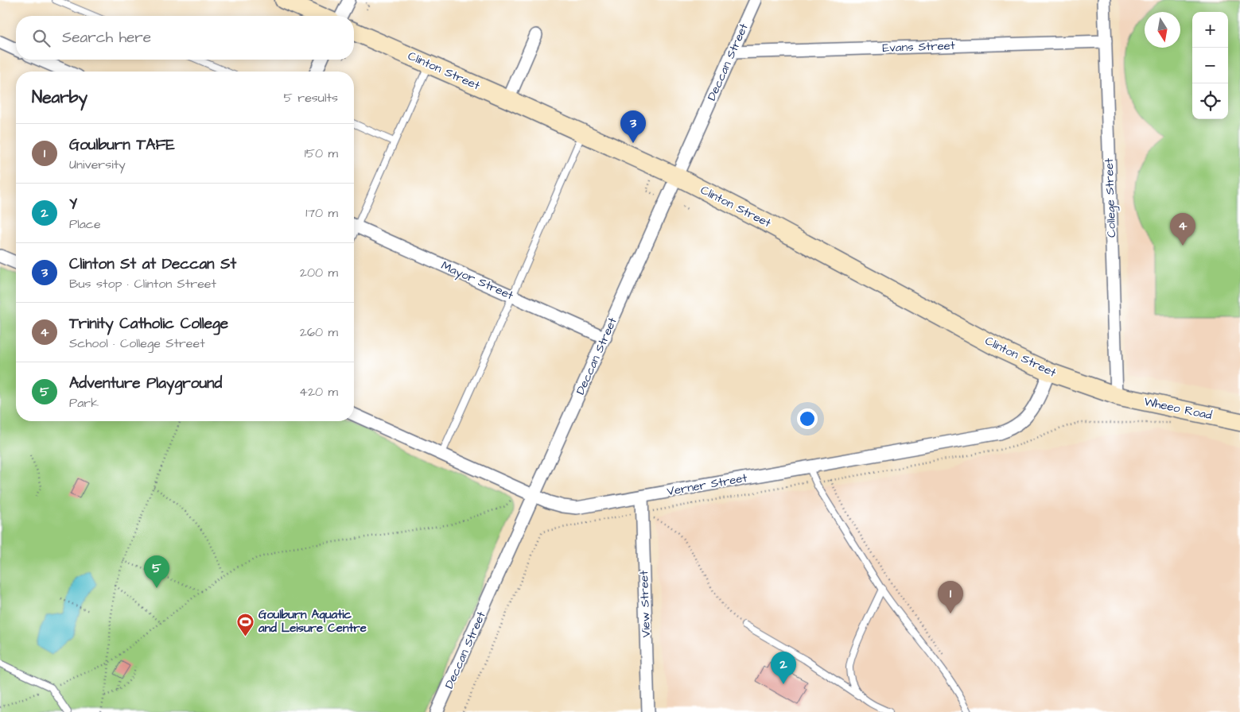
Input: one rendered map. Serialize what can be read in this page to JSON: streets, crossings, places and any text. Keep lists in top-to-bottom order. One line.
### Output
{"streets":{"street":["Evans Street","Deccan Street","Clinton Street","College Street","Mayor Street","Wheeo Road","Verner Street","View Street"]},"crossings":[["Evans Street","Deccan Street"],["Evans Street","College Street"],["Deccan Street","Clinton Street"],["Deccan Street","Mayor Street"],["Deccan Street","Verner Street"],["Clinton Street","College Street"],["Clinton Street","Wheeo Road"],["Clinton Street","Verner Street"],["College Street","Wheeo Road"],["Verner Street","View Street"]],"places":{"sports":["Goulburn Aquatic and Leisure Centre"]},"north":"bottom","page":{"map_buttons":["+","−"],"search":"Search here","heading":["Nearby","5 results"],"pins":["3","4","5","1","2"],"list":[{"mark":"1","name":"Goulburn TAFE","note":"University","value":"150 m"},{"mark":"2","name":"Y","note":"Place","value":"170 m"},{"mark":"3","name":"Clinton St at Deccan St","note":"Bus stop · Clinton Street","value":"200 m"},{"mark":"4","name":"Trinity Catholic College","note":"School · College Street","value":"260 m"},{"mark":"5","name":"Adventure Playground","note":"Park","value":"420 m"}]}}
